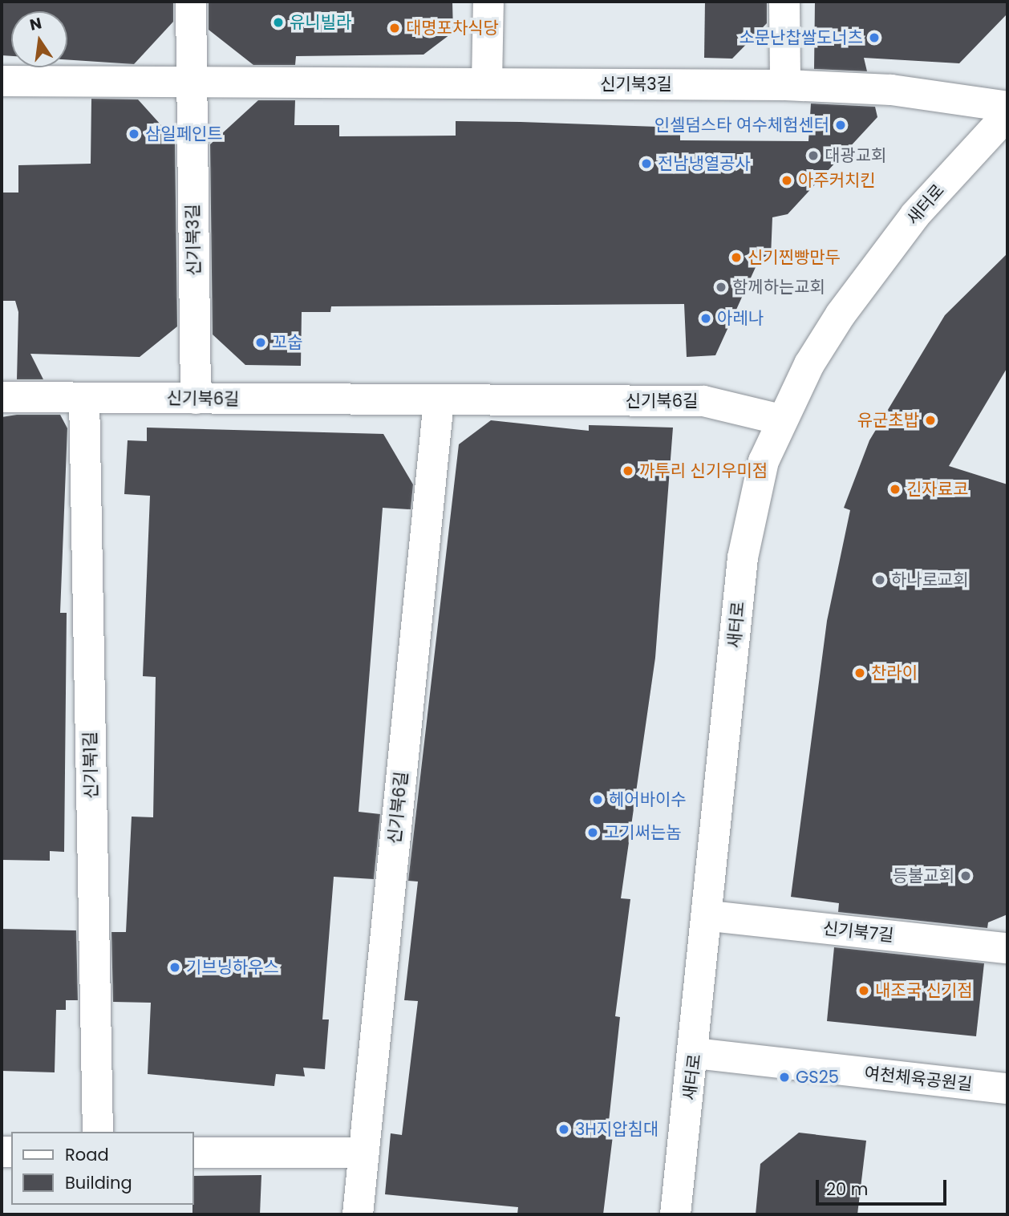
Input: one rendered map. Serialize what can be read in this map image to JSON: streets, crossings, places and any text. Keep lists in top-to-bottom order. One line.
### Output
{"streets":{"street":["신기북3길","새터로","신기북6길","신기북1길","신기북7길","여천체육공원길"]},"crossings":[["신기북3길","신기북6길"],["새터로","신기북6길"],["새터로","신기북7길"],["새터로","여천체육공원길"],["신기북6길","신기북1길"]],"places":["유니빌라","대명포차식당","소문난찹쌀도너츠","인셀덤스타 여수체험센터","삼일페인트","대광교회","전남냉열공사","아주커치킨","신기찐빵만두","함께하는교회","아레나","꼬숩","유군초밥","까투리 신기우미점","긴자료코","하나로교회","찬라이","헤어바이수","고기써는놈","등불교회","기브닝하우스","내조국 신기점","GS25","3H지압침대"],"legend":["Road","Building"],"scale_bar":"20 m","north":"top"}
